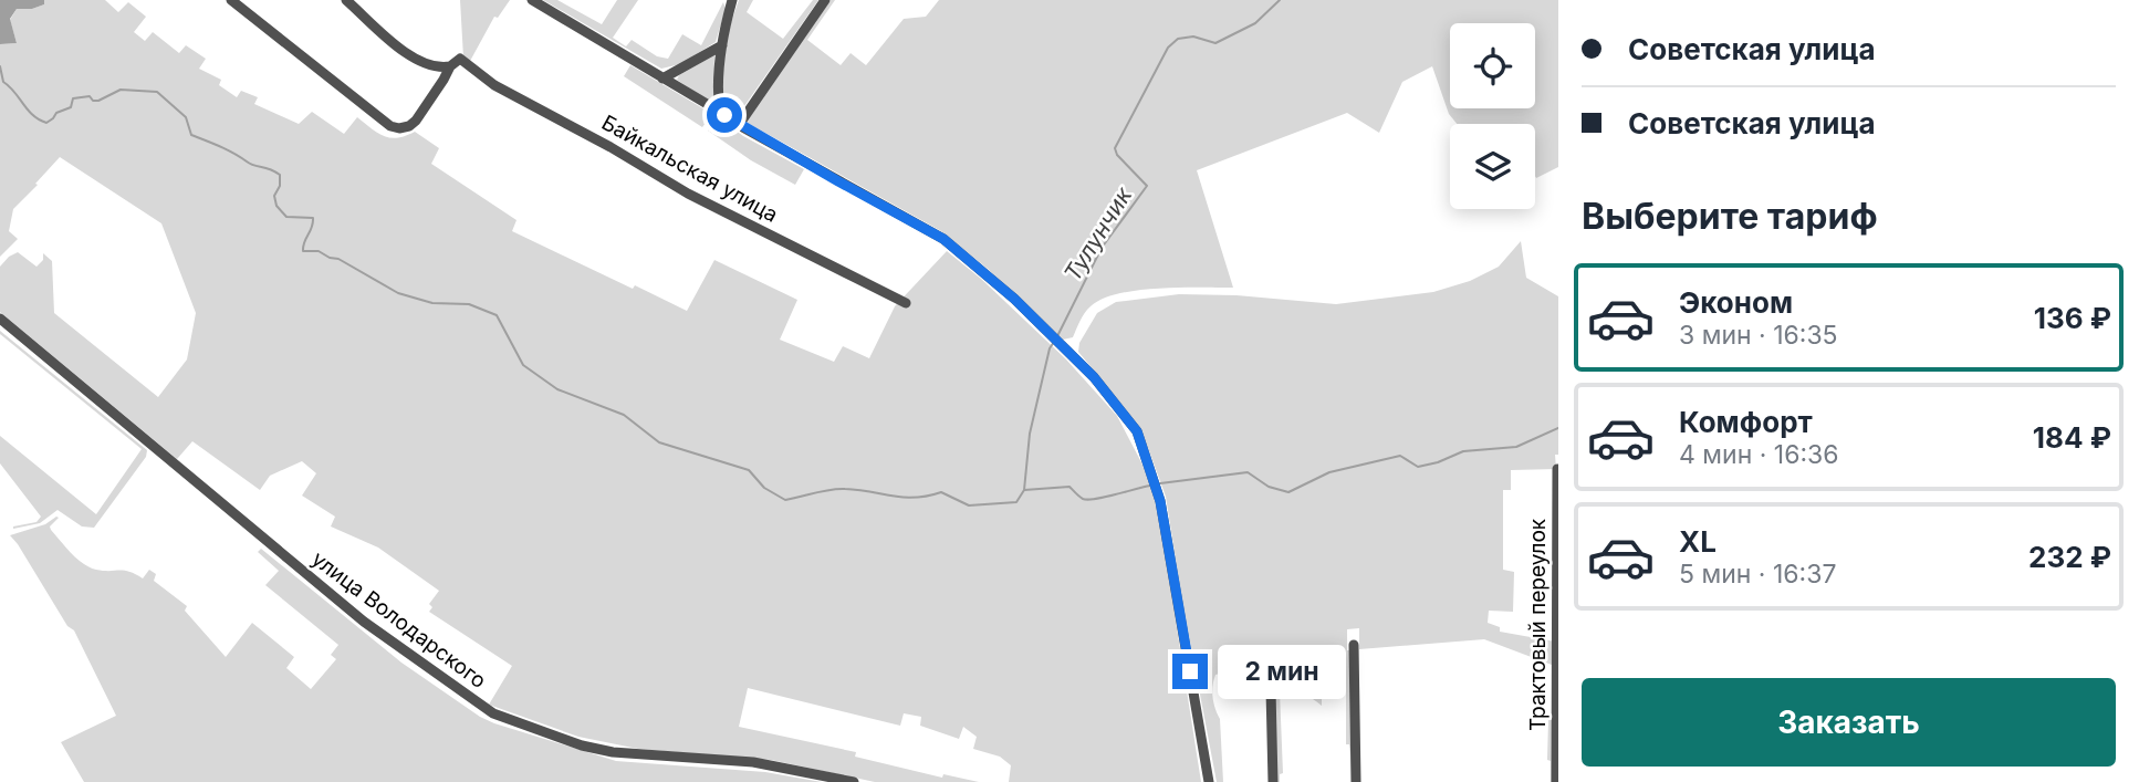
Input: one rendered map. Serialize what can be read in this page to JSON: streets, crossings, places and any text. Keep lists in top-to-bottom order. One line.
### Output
{"streets":{"street":["Байкальская улица","улица Володарского","Трактовый переулок"]},"water":["Тулунчик"],"page":{"banner":["Советская улица","Советская улица"],"heading":"Выберите тариф","list":[{"name":"Эконом","note":"3 мин · 16:35","value":"136 ₽"},{"name":"Комфорт","note":"4 мин · 16:36","value":"184 ₽"},{"name":"XL","note":"5 мин · 16:37","value":"232 ₽"}],"bubble":"2 мин","buttons":"Заказать"}}
